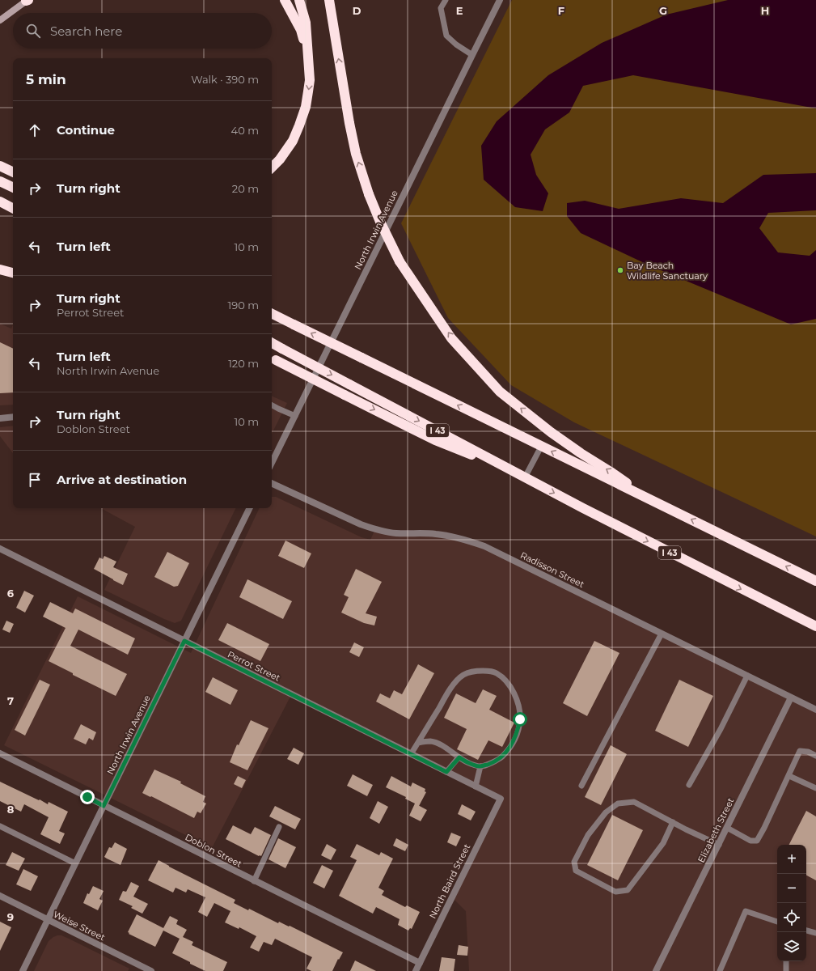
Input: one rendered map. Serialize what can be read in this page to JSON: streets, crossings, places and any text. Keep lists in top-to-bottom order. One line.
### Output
{"streets":{"highway":["I 43"],"street":["North Irwin Avenue","Radisson Street","Perrot Street","Elizabeth Street","Doblon Street","North Baird Street","Weise Street"]},"crossings":[["North Irwin Avenue","Perrot Street"],["North Irwin Avenue","Doblon Street"],["North Irwin Avenue","Weise Street"],["Radisson Street","Elizabeth Street"],["Perrot Street","North Baird Street"],["Doblon Street","North Baird Street"]],"places":["Bay Beach Wildlife Sanctuary"],"page":{"search":"Search here","heading":["5 min","Walk · 390 m"],"list":[["Continue","40 m"],["Turn right","20 m"],["Turn left","10 m"],["Turn right","Perrot Street","190 m"],["Turn left","North Irwin Avenue","120 m"],["Turn right","Doblon Street","10 m"],"Arrive at destination"],"map_buttons":["+","−"]},"grid":{"columns":["D","E","F","G","H"],"rows":["6","7","8","9"]}}
